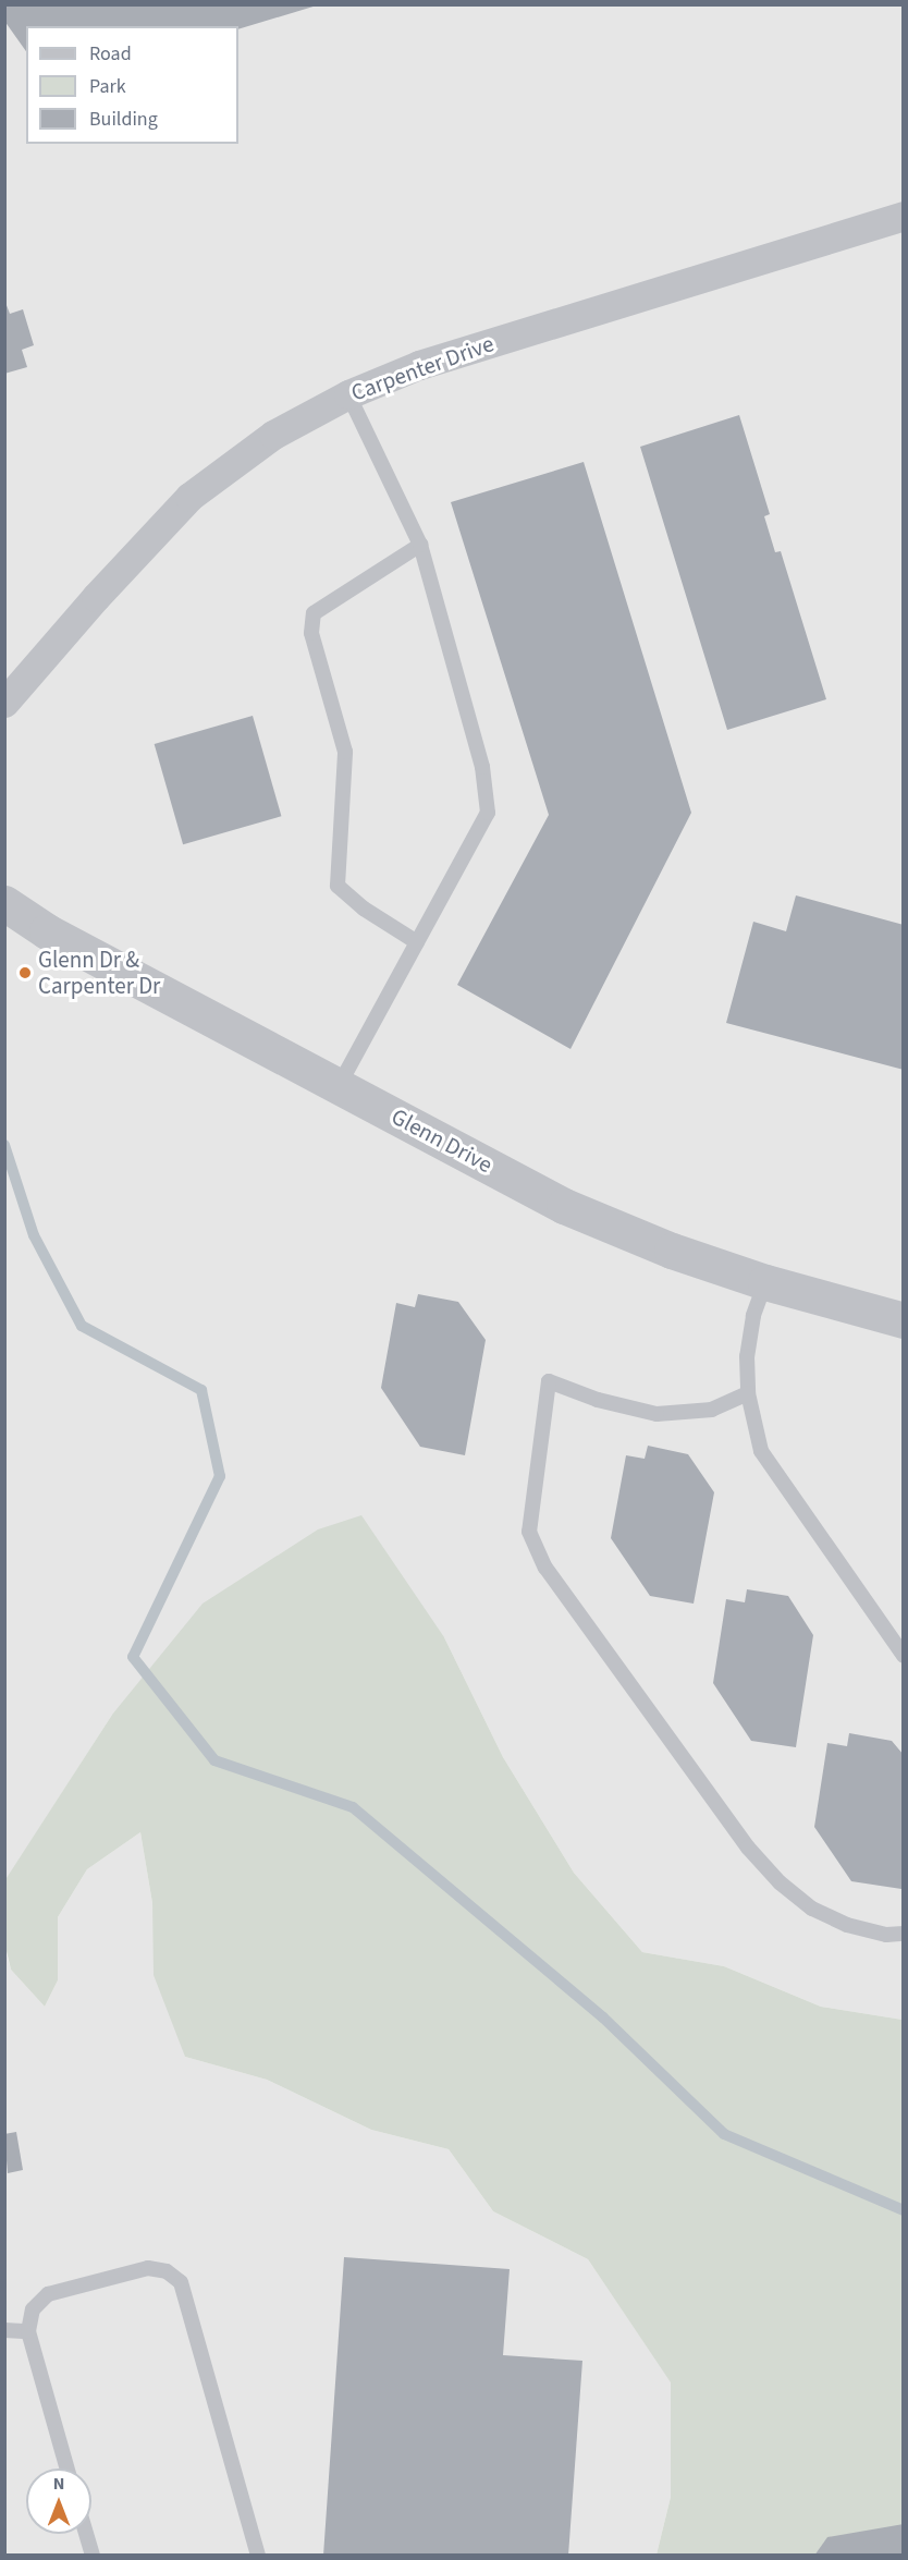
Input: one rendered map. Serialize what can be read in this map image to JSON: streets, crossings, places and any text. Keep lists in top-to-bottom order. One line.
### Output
{"streets":{"street":["Carpenter Drive","Glenn Drive"]},"places":["Glenn Dr & Carpenter Dr"],"legend":["Road","Park","Building"],"north":"top"}
